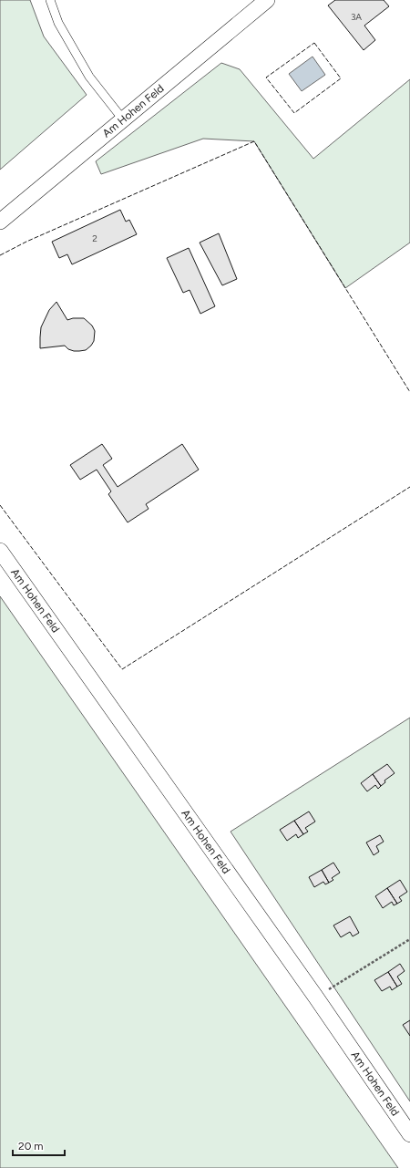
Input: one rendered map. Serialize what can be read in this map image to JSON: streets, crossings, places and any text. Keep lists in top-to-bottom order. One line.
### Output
{"streets":{"street":["Am Hohen Feld"]},"house_numbers":["3A","2"],"scale_bar":"20 m"}
